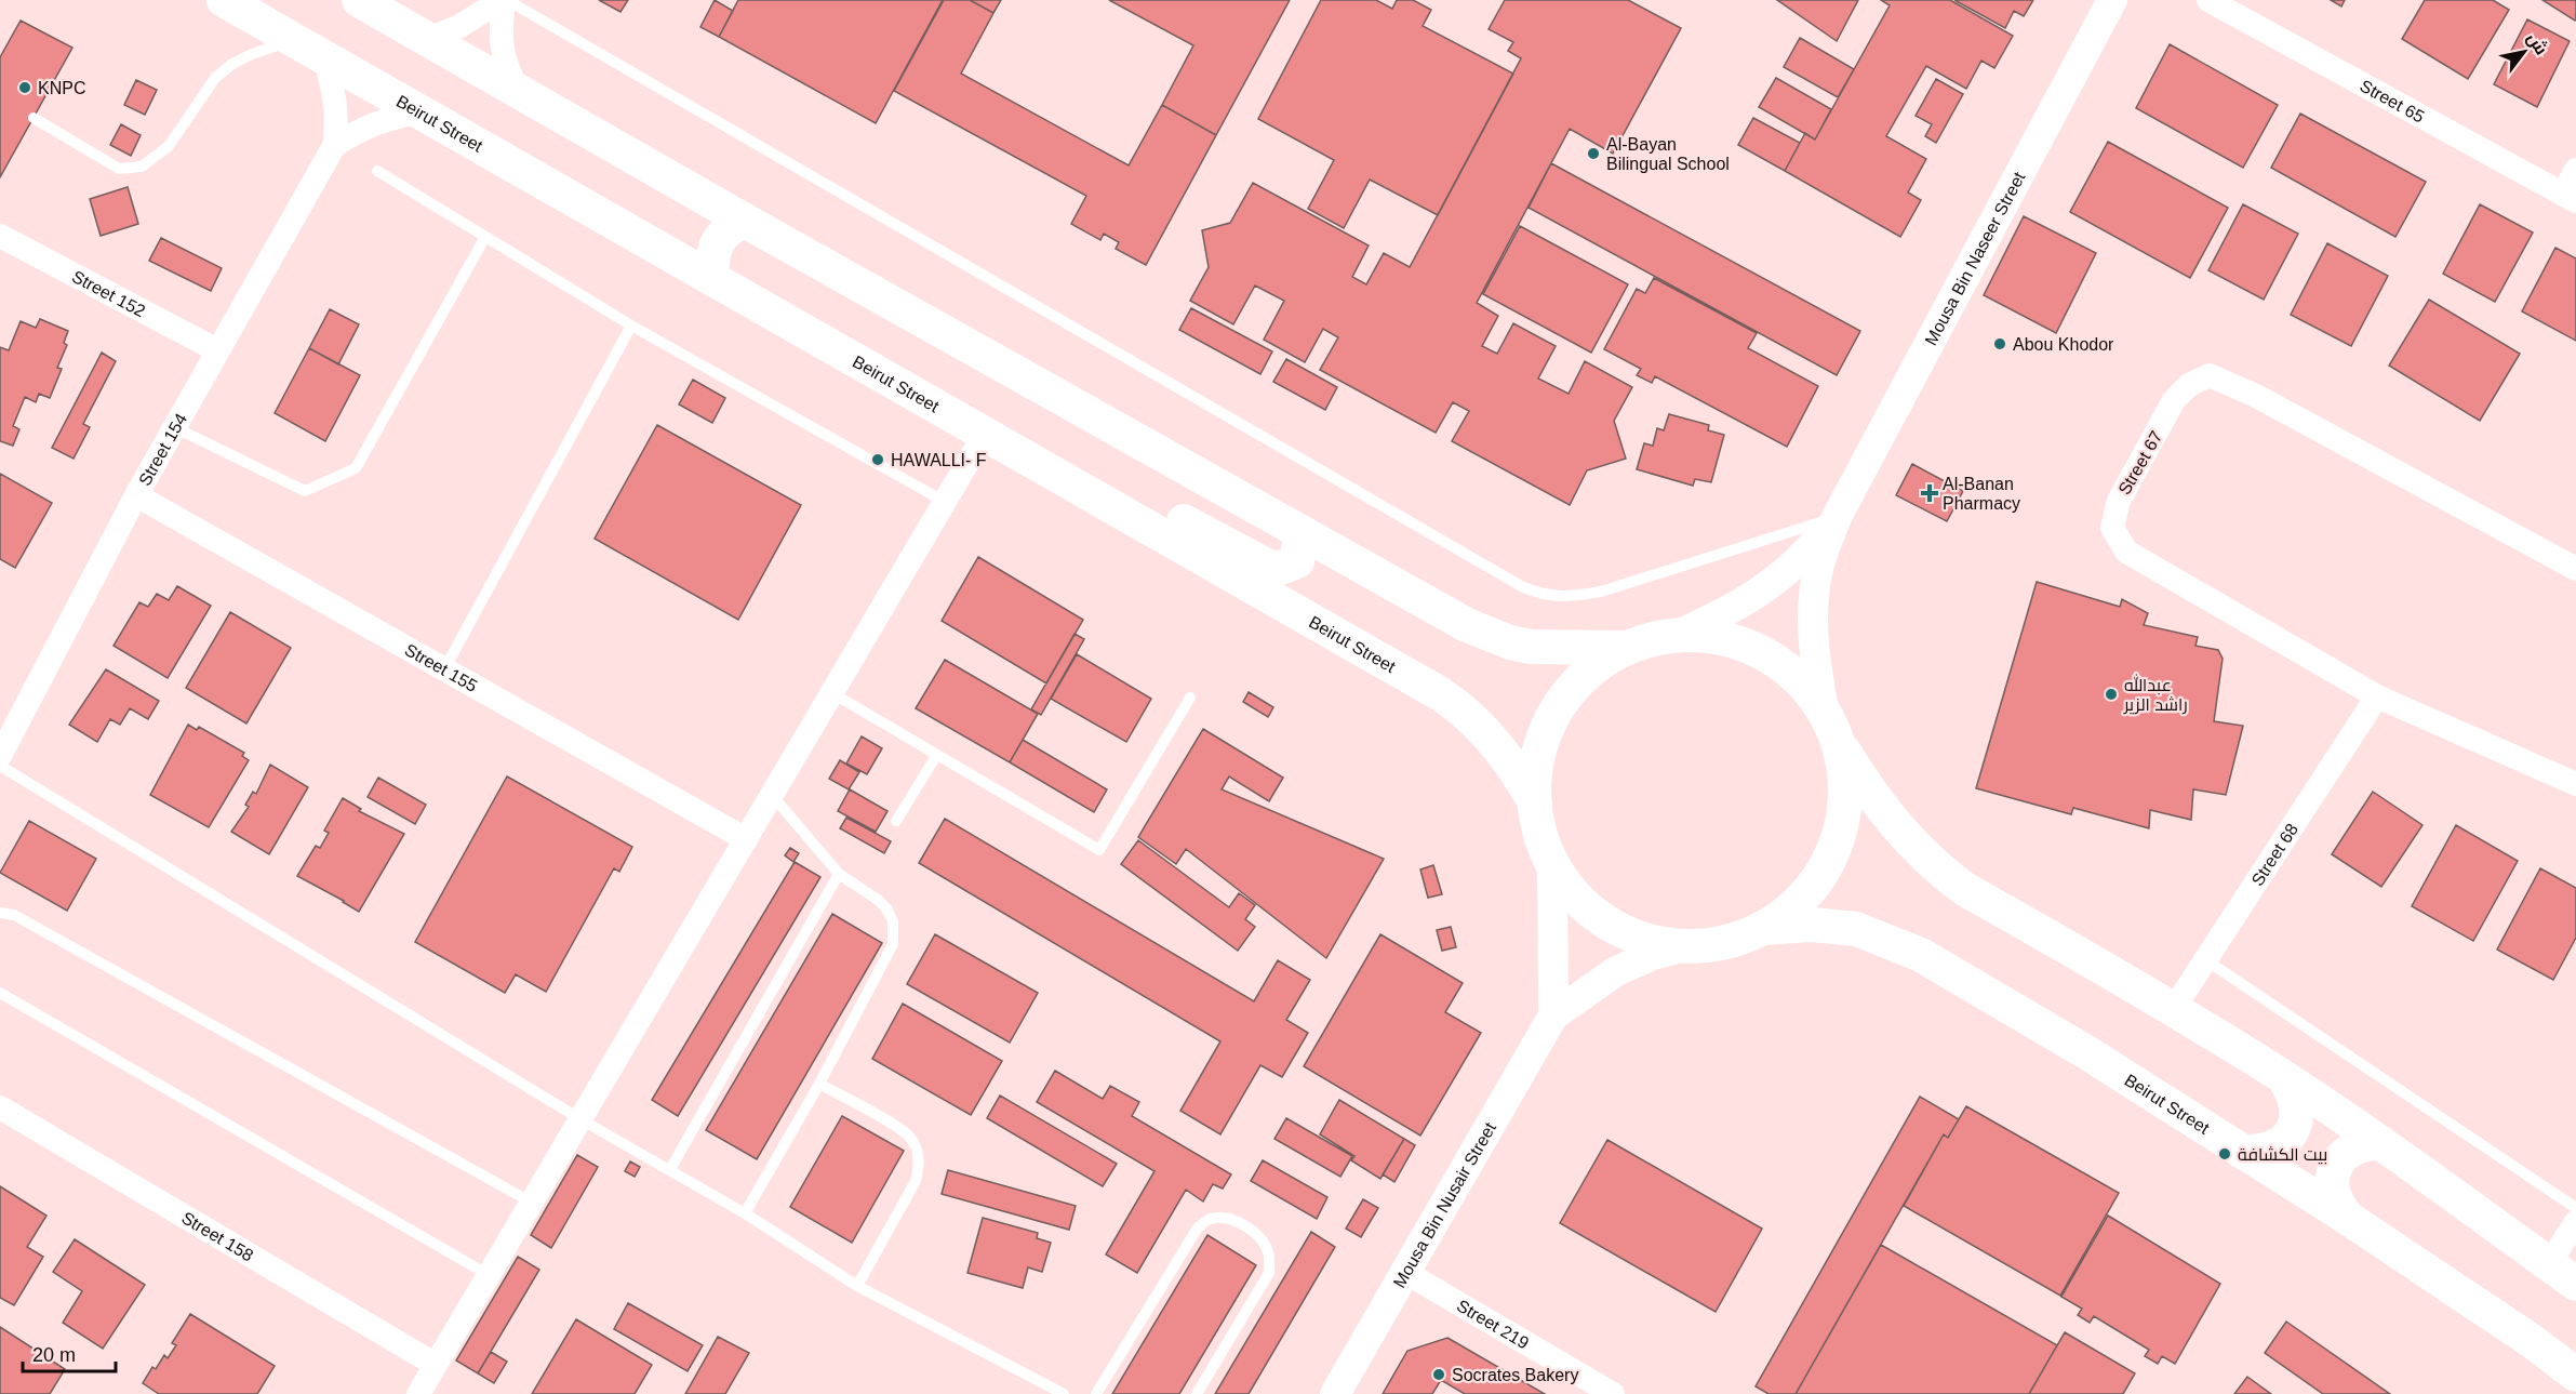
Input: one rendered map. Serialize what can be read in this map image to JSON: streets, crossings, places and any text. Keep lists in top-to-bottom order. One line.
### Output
{"streets":{"main road":["Beirut Street"],"street":["Street 65","Mousa Bin Naseer Street","Street 152","Street 154","Street 67","Street 155","Street 68","Mousa Bin Nusair Street","Street 158","Street 219"]},"crossings":[["Beirut Street","Street 154"],["Street 152","Street 154"],["Street 154","Street 155"],["Street 67","Street 68"],["Mousa Bin Nusair Street","Street 219"]],"places":{"other":["KNPC","Al-Bayan Bilingual School","Abou Khodor","HAWALLI- F","عبدالله راشد الزير","بيت الكشافة","Socrates Bakery"],"health":["Al-Banan Pharmacy"]},"scale_bar":"20 m","north":"top right"}
